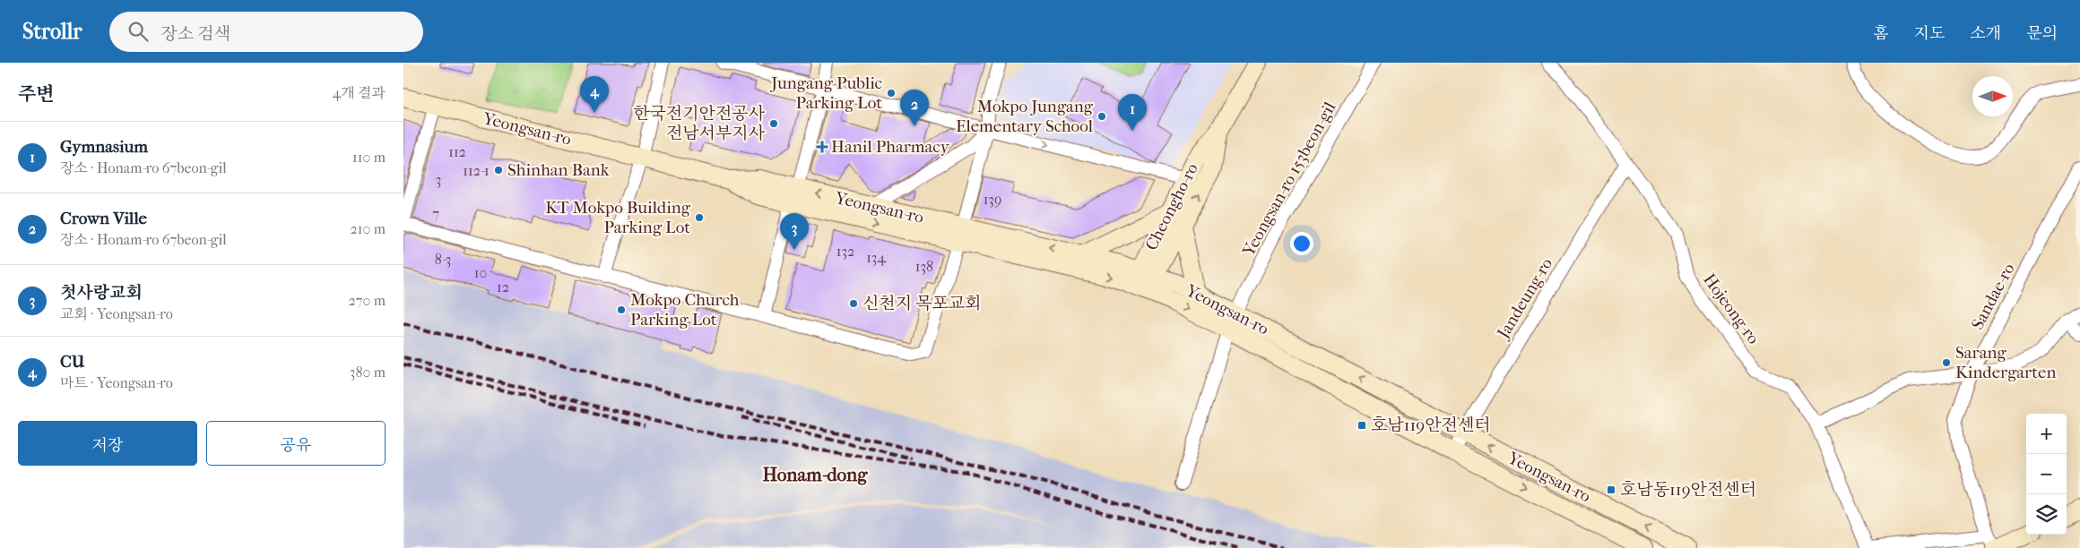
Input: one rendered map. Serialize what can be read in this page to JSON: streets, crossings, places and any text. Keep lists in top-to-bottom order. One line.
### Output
{"streets":{"street":["Yeongsan-ro","Yeongsan-ro 153beon-gil","Cheongho-ro","Sandae-ro","Jandeung-ro","Hojeong-ro"]},"crossings":[["Yeongsan-ro","Yeongsan-ro 153beon-gil"],["Yeongsan-ro","Cheongho-ro"],["Yeongsan-ro","Jandeung-ro"],["Jandeung-ro","Hojeong-ro"]],"districts":["Honam-dong"],"places":{"other":["Jungang Public Parking Lot","Mokpo Jungang Elementary School","한국전기안전공사 전남서부지사","Shinhan Bank","KT Mokpo Building Parking Lot","신천지 목포교회","Mokpo Church Parking Lot","Sarang Kindergarten"],"health":["Hanil Pharmacy"],"transit":["호남119안전센터","호남동119안전센터"]},"house_numbers":["112","112-1","3","139","7","132","134","8-3","138","10","12"],"north":"right","page":{"header":"Strollr","search":"장소 검색","nav":["홈","지도","소개","문의"],"heading":["주변","4개 결과"],"pins":["4","2","1","3"],"list":[{"mark":"1","name":"Gymnasium","note":"장소 · Honam-ro 67beon-gil","value":"110 m"},{"mark":"2","name":"Crown Ville","note":"장소 · Honam-ro 67beon-gil","value":"210 m"},{"mark":"3","name":"첫사랑교회","note":"교회 · Yeongsan-ro","value":"270 m"},{"mark":"4","name":"CU","note":"마트 · Yeongsan-ro","value":"380 m"}],"buttons":["저장","공유"],"map_buttons":["+","−"]}}
